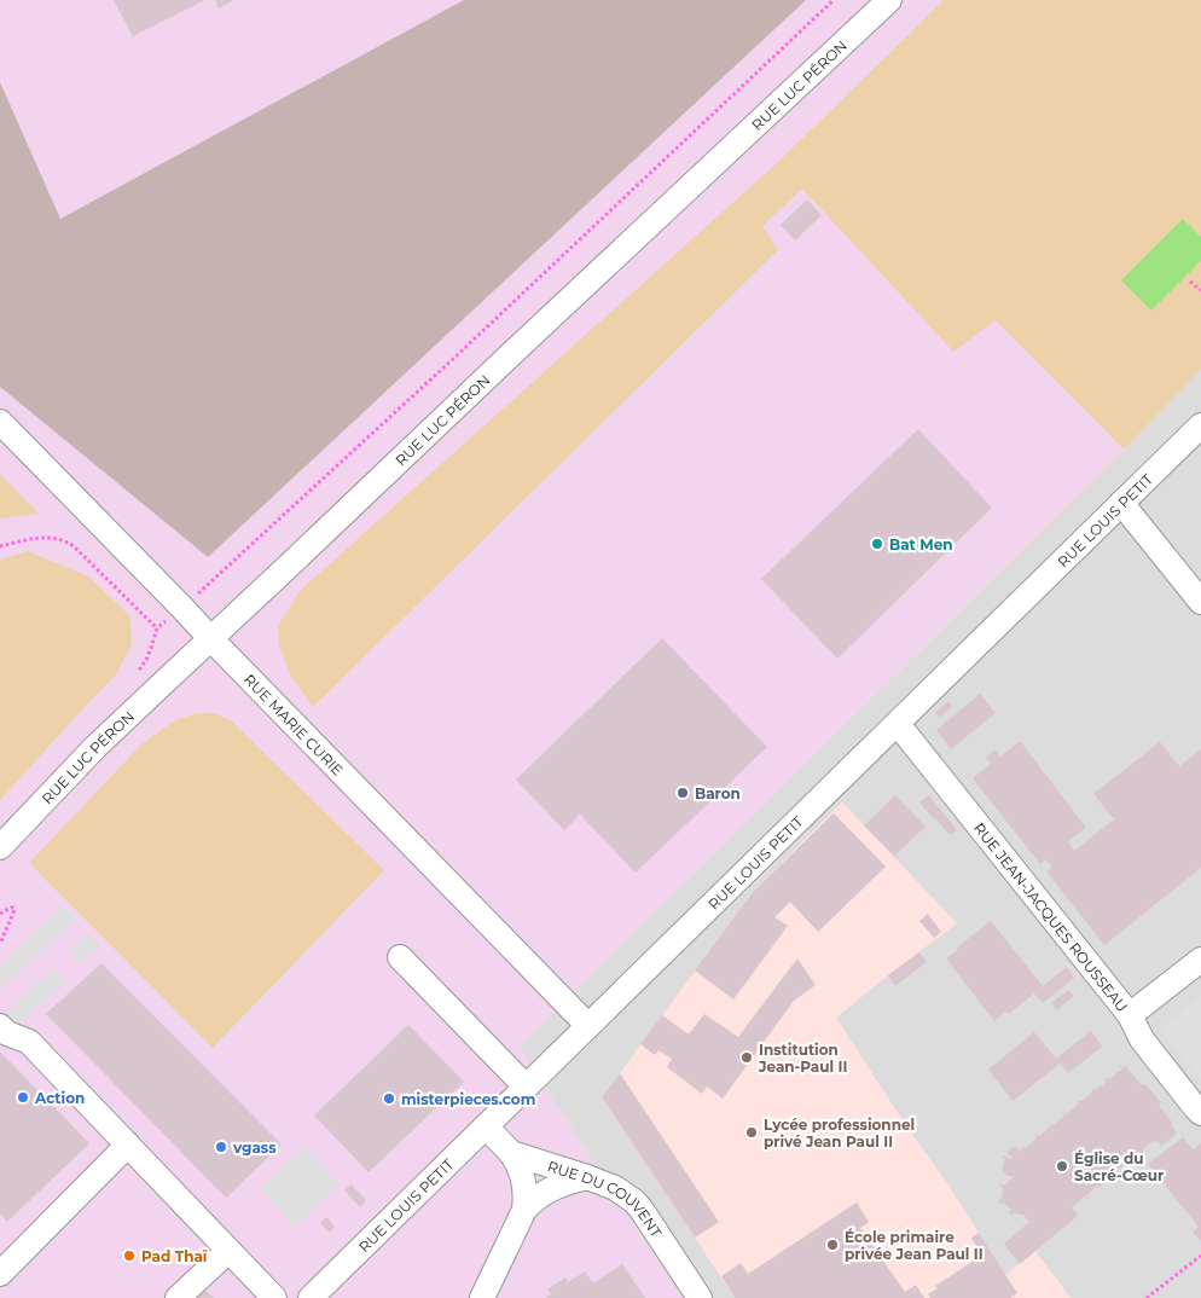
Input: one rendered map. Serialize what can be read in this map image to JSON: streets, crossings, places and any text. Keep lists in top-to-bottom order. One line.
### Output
{"streets":{"street":["RUE LUC PÉRON","RUE LOUIS PETIT","RUE MARIE CURIE","RUE JEAN-JACQUES ROUSSEAU","RUE DU COUVENT"]},"crossings":[["RUE LUC PÉRON","RUE MARIE CURIE"],["RUE LOUIS PETIT","RUE MARIE CURIE"],["RUE LOUIS PETIT","RUE JEAN-JACQUES ROUSSEAU"],["RUE LOUIS PETIT","RUE DU COUVENT"]],"places":["Bat Men","Baron","Institution Jean-Paul II","Action","misterpieces.com","Lycée professionnel privé Jean Paul II","vgass","Église du Sacré-Cœur","École primaire privée Jean Paul II","Pad Thaï"]}
